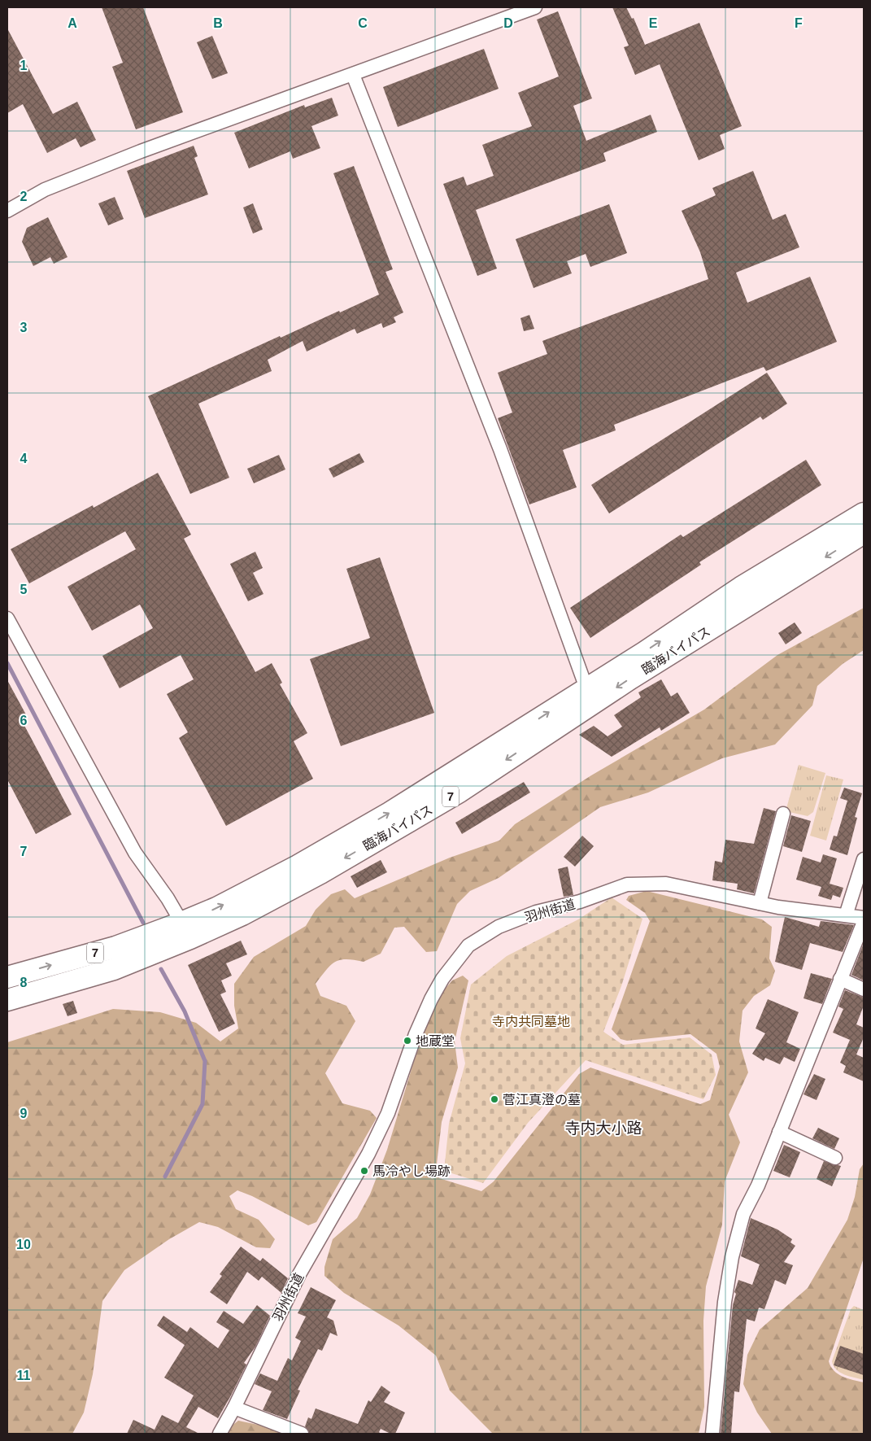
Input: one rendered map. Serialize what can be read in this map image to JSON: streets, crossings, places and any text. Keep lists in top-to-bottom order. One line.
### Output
{"streets":{"highway":["臨海バイパス","7"],"street":["羽州街道"]},"districts":["寺内大小路"],"parks":["寺内共同墓地"],"places":["地蔵堂","菅江真澄の墓","馬冷やし場跡"],"grid":{"columns":["A","B","C","D","E","F"],"rows":["1","2","3","4","5","6","7","8","9","10","11"]}}
